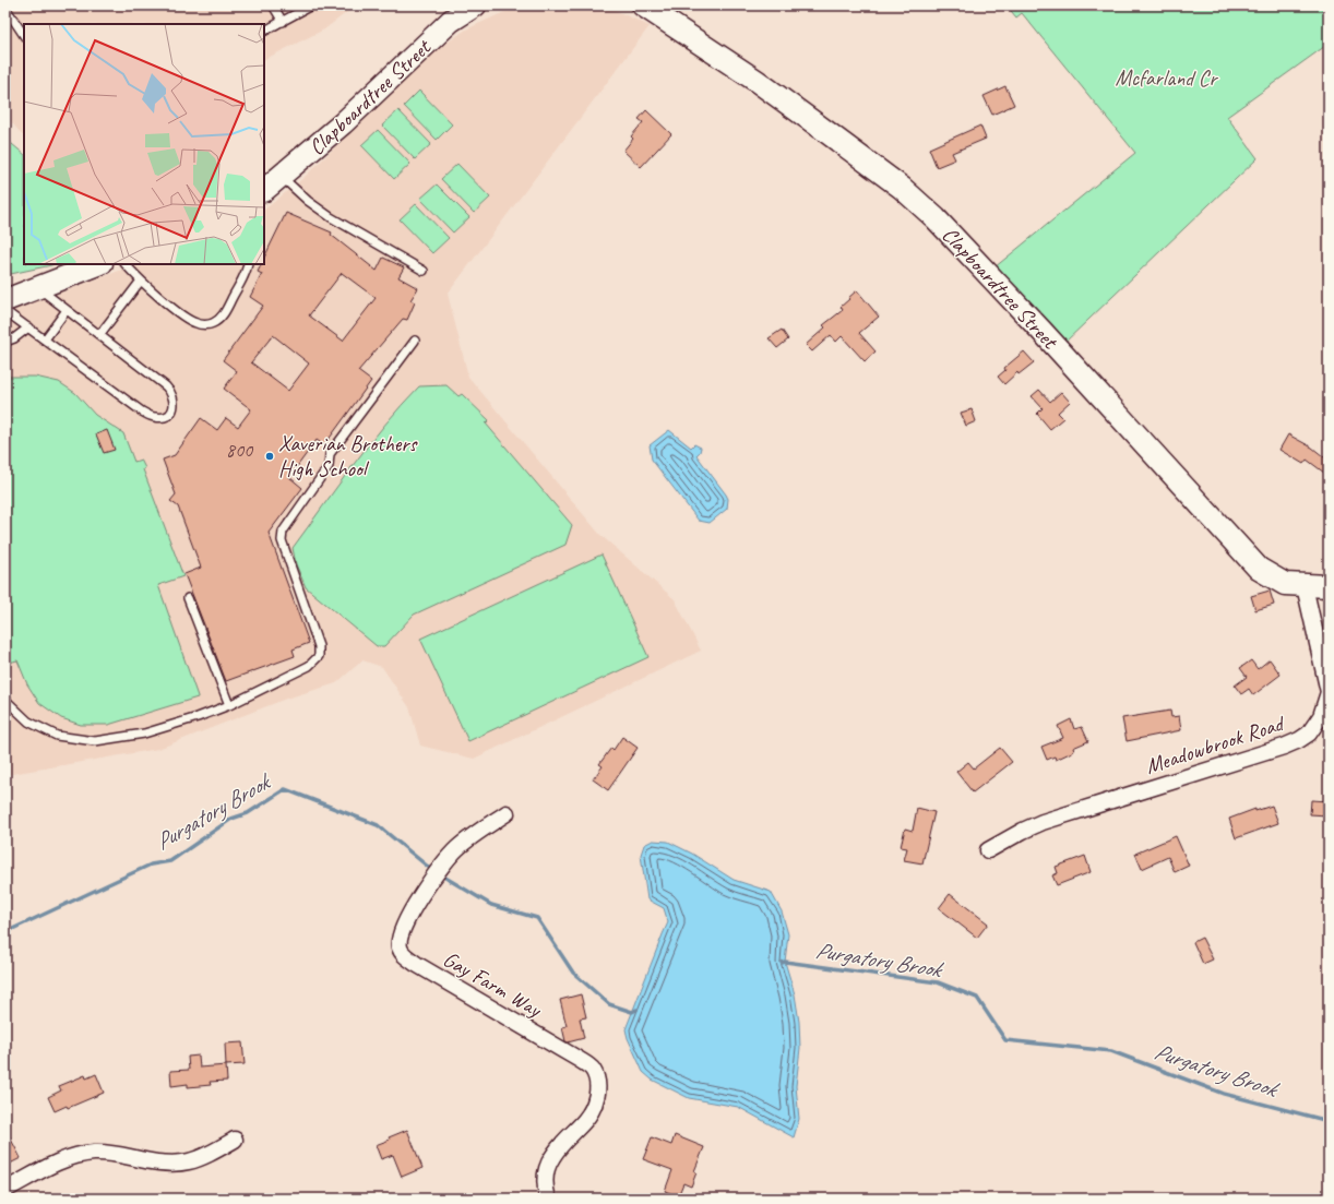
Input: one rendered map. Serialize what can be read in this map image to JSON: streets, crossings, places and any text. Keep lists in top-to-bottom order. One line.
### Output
{"streets":{"main road":["Clapboardtree Street"],"street":["Meadowbrook Road","Gay Farm Way"]},"crossings":[["Clapboardtree Street","Meadowbrook Road"]],"water":["Purgatory Brook"],"parks":["Mcfarland Cr"],"places":["Xaverian Brothers High School"],"house_numbers":["800"]}
